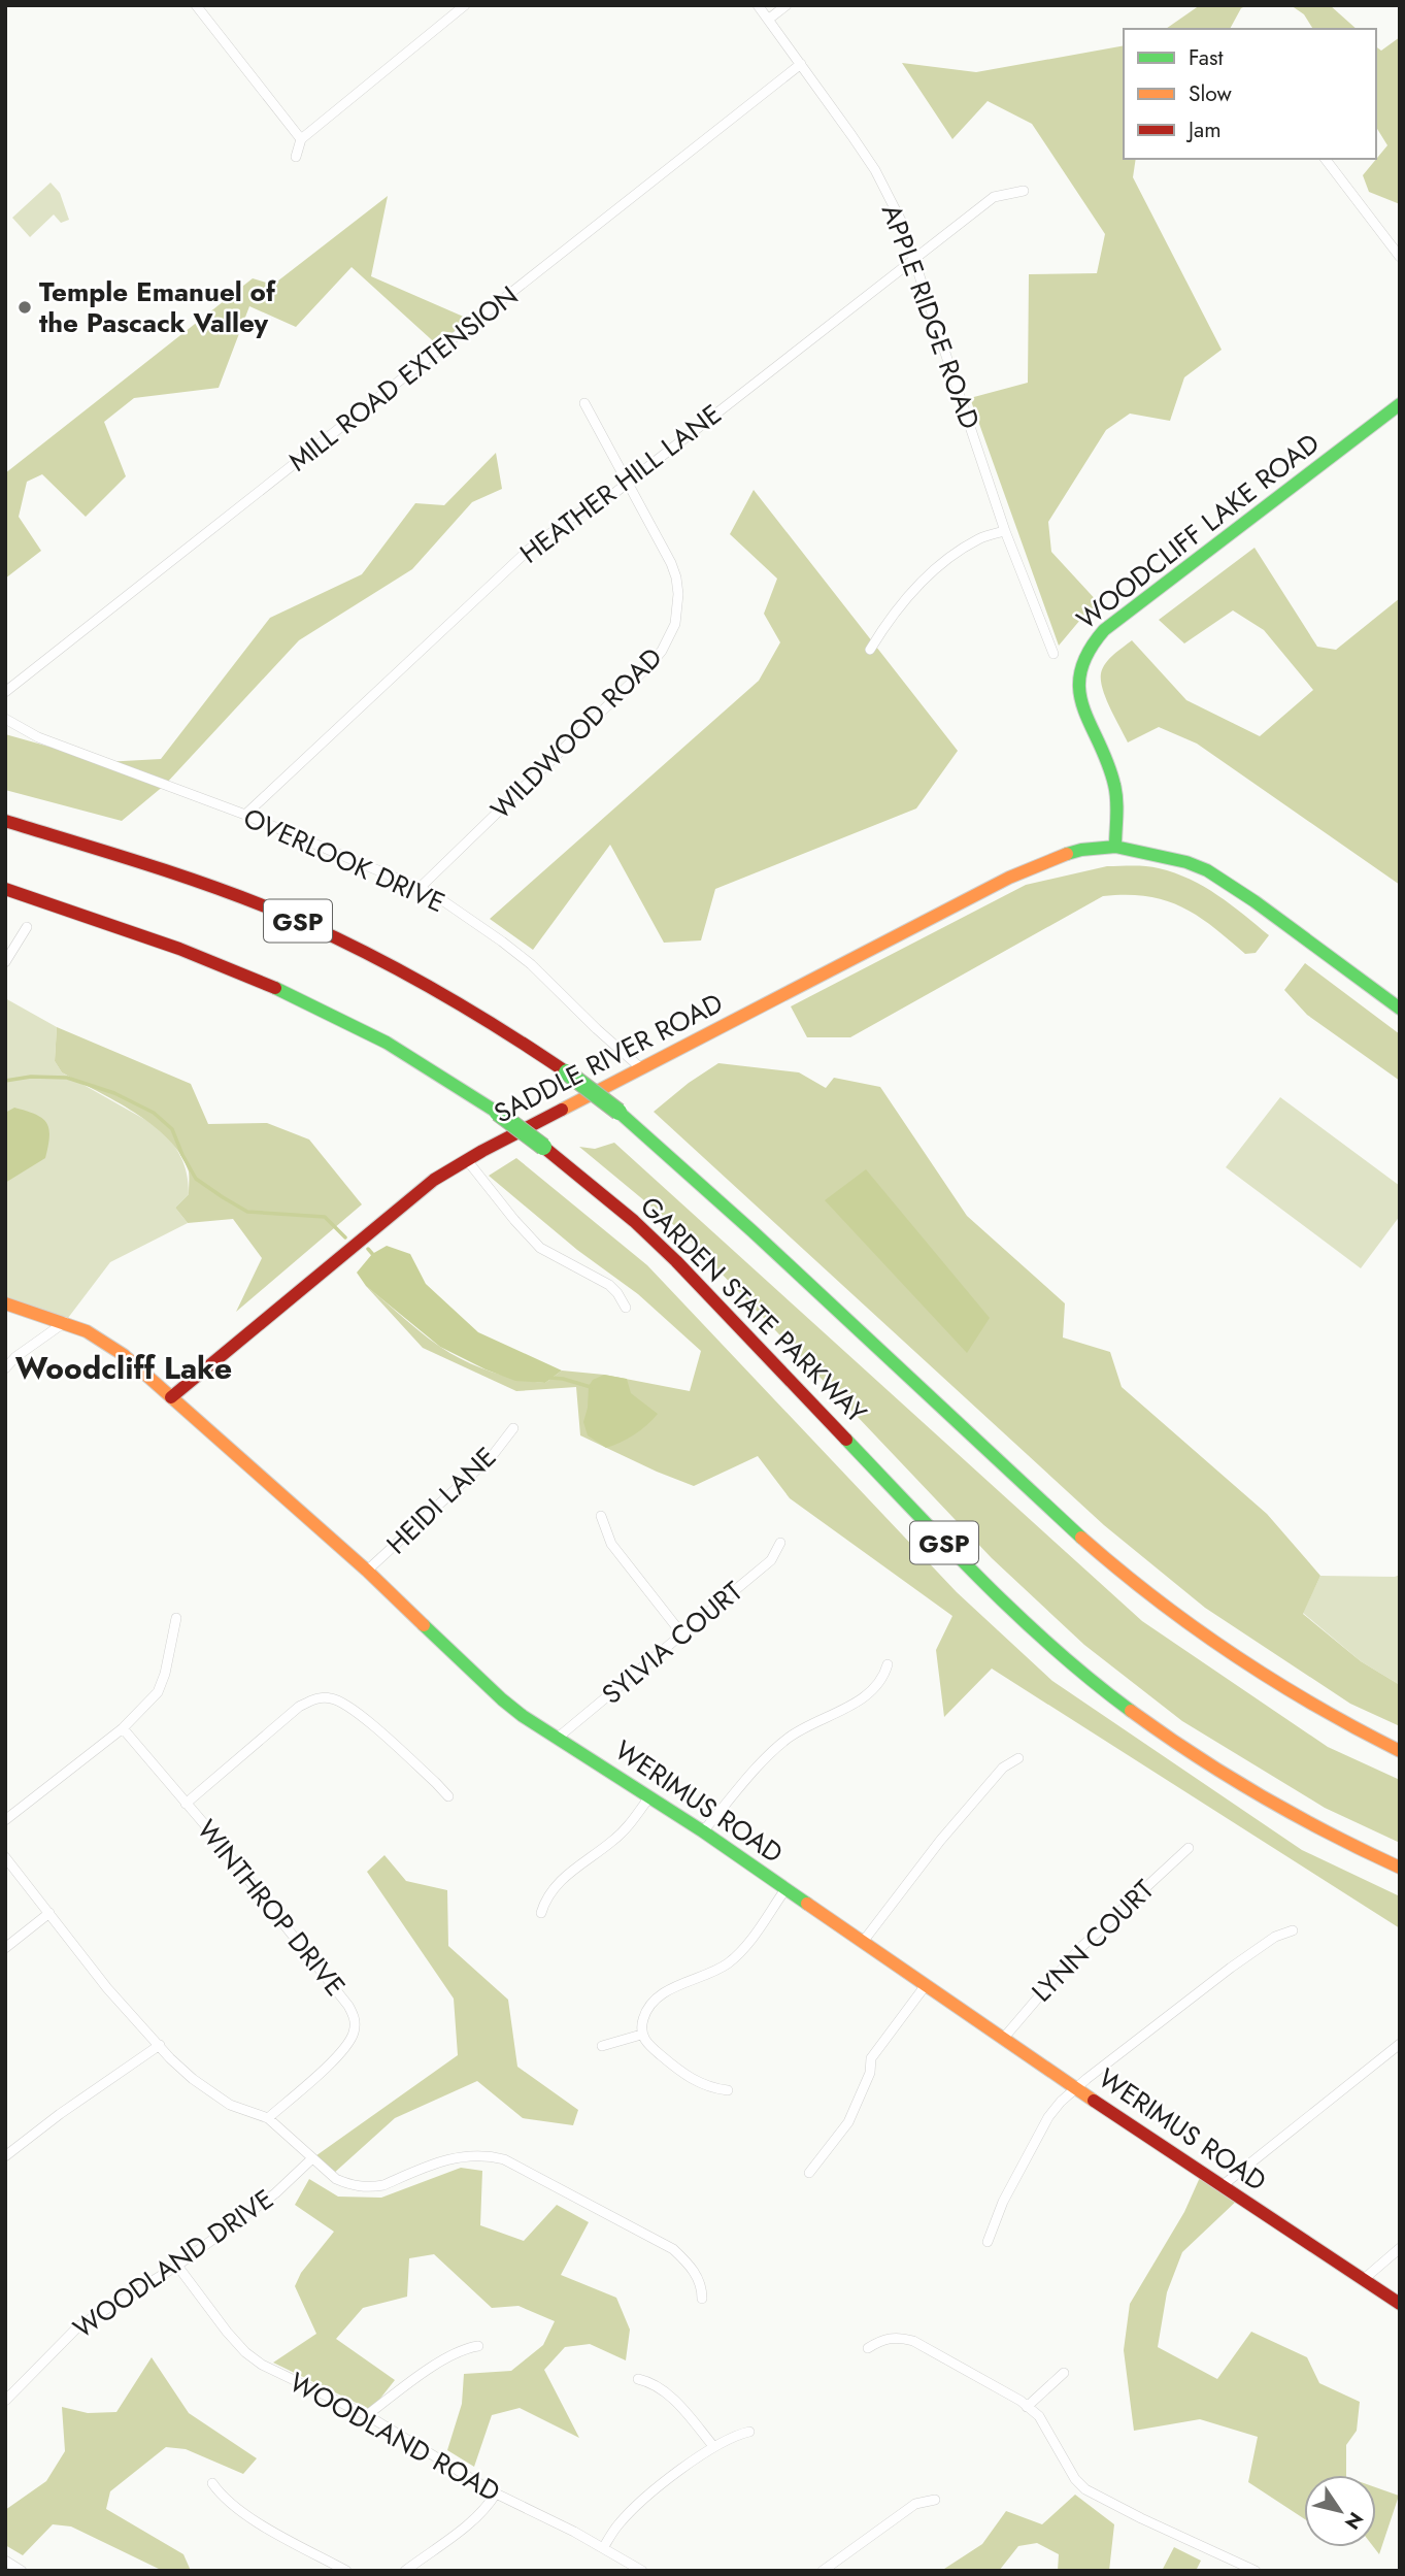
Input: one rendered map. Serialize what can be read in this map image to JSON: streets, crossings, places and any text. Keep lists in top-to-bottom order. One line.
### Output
{"streets":{"main road":["WOODCLIFF LAKE ROAD","GSP","SADDLE RIVER ROAD","GARDEN STATE PARKWAY","WERIMUS ROAD"],"street":["APPLE RIDGE ROAD","MILL ROAD EXTENSION","HEATHER HILL LANE","WILDWOOD ROAD","OVERLOOK DRIVE","HEIDI LANE","SYLVIA COURT","WINTHROP DRIVE","LYNN COURT","WOODLAND DRIVE","WOODLAND ROAD"]},"crossings":[["APPLE RIDGE ROAD","MILL ROAD EXTENSION"],["APPLE RIDGE ROAD","HEATHER HILL LANE"],["HEATHER HILL LANE","WILDWOOD ROAD"],["HEATHER HILL LANE","OVERLOOK DRIVE"],["WOODCLIFF LAKE ROAD","SADDLE RIVER ROAD"],["WILDWOOD ROAD","OVERLOOK DRIVE"],["OVERLOOK DRIVE","SADDLE RIVER ROAD"],["SADDLE RIVER ROAD","WERIMUS ROAD"],["HEIDI LANE","WERIMUS ROAD"],["SYLVIA COURT","WERIMUS ROAD"],["WERIMUS ROAD","LYNN COURT"],["WOODLAND DRIVE","WOODLAND ROAD"]],"districts":["Woodcliff Lake"],"places":["Temple Emanuel of the Pascack Valley"],"legend":["Fast","Slow","Jam"],"north":"bottom right"}
